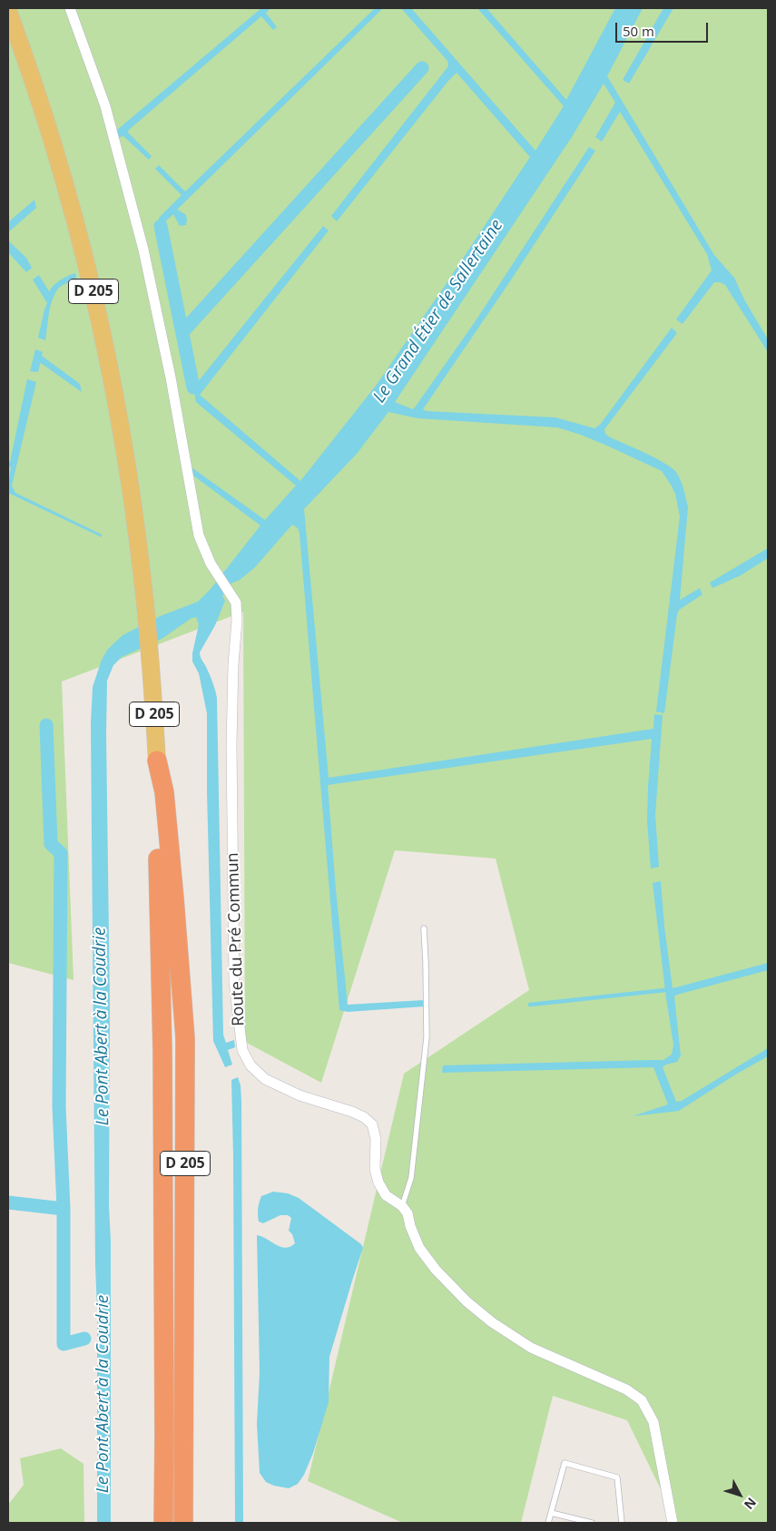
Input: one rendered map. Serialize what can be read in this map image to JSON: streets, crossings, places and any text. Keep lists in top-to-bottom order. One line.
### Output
{"streets":{"highway":["D 205"],"street":["Route du Pré Commun"]},"water":["Le Grand Étier de Sallertaine","Le Pont Abert à la Coudrie"],"scale_bar":"50 m","north":"bottom right"}
